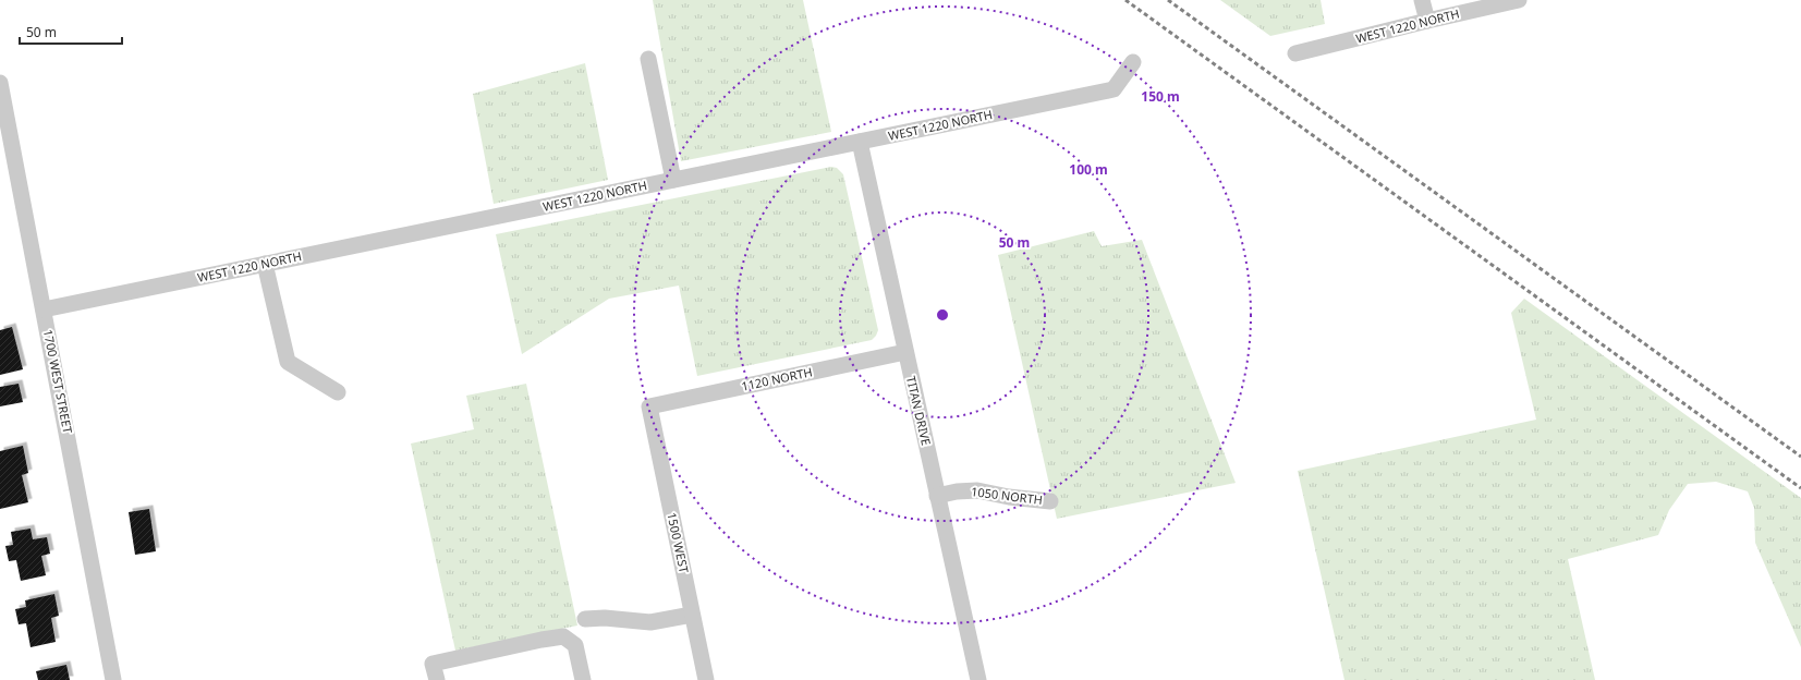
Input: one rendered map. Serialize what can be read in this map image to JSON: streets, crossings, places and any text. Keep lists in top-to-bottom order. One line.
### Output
{"streets":{"street":["WEST 1220 NORTH","1120 NORTH","1700 WEST STREET","TITAN DRIVE","1050 NORTH","1500 WEST"]},"crossings":[["WEST 1220 NORTH","1700 WEST STREET"],["WEST 1220 NORTH","TITAN DRIVE"],["1120 NORTH","TITAN DRIVE"],["1120 NORTH","1500 WEST"],["TITAN DRIVE","1050 NORTH"]],"scale_bar":"50 m","rings":["150 m","100 m","50 m"]}
